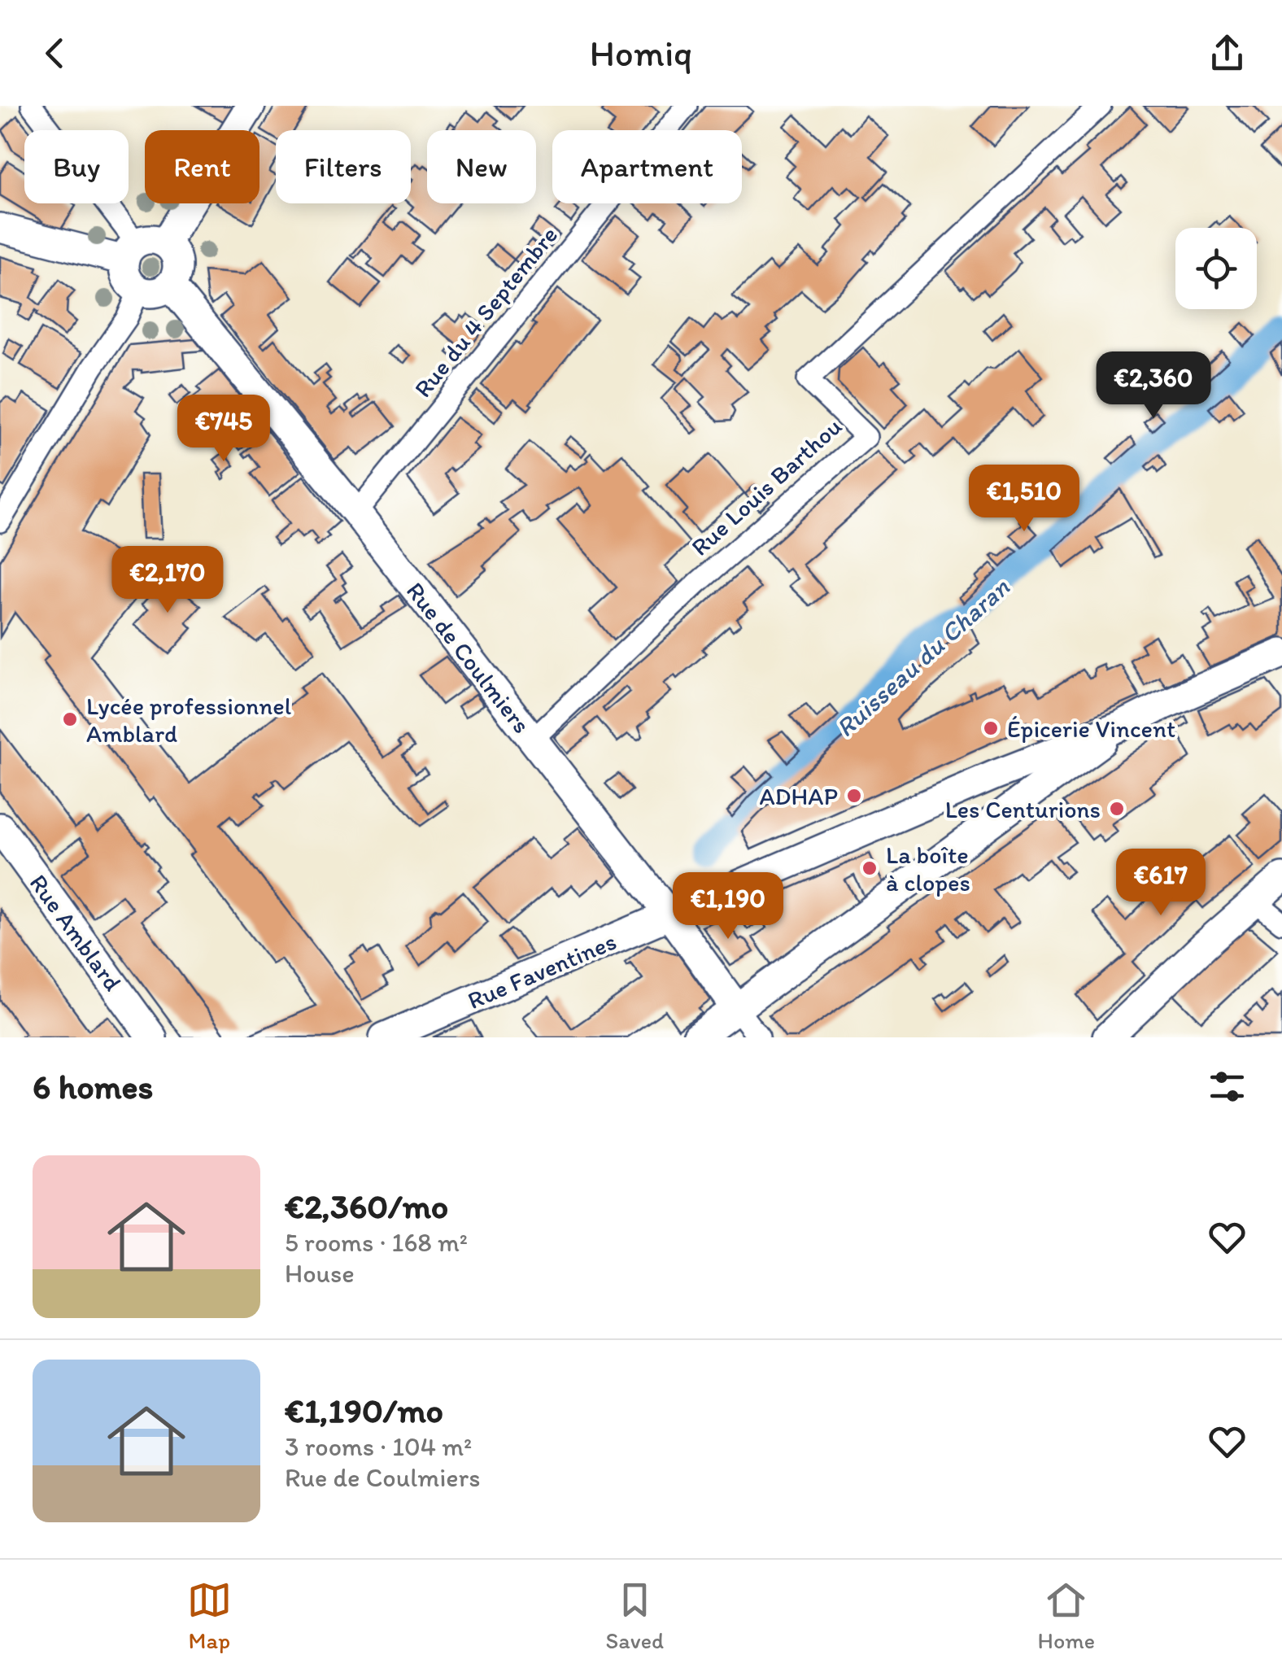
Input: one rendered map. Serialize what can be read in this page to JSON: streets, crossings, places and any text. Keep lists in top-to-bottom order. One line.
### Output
{"streets":{"street":["Rue du 4 Septembre","Rue Louis Barthou","Rue de Coulmiers","Rue Amblard","Rue Faventines"]},"crossings":[["Rue du 4 Septembre","Rue de Coulmiers"],["Rue Louis Barthou","Rue de Coulmiers"],["Rue de Coulmiers","Rue Faventines"]],"water":["Ruisseau du Charan"],"places":["Lycée professionnel Amblard","Épicerie Vincent","ADHAP","Les Centurions","La boîte à clopes"],"page":{"header":"Homiq","chip":["Buy","Rent","Filters","New","Apartment"],"price":["€2,360","€745","€1,510","€2,170","€617","€1,190"],"heading":"6 homes","list":[{"name":"€2,360/mo","note":"5 rooms · 168 m² · House"},{"name":"€1,190/mo","note":"3 rooms · 104 m² · Rue de Coulmiers"}],"tabs":["Map","Saved","Home"]}}
